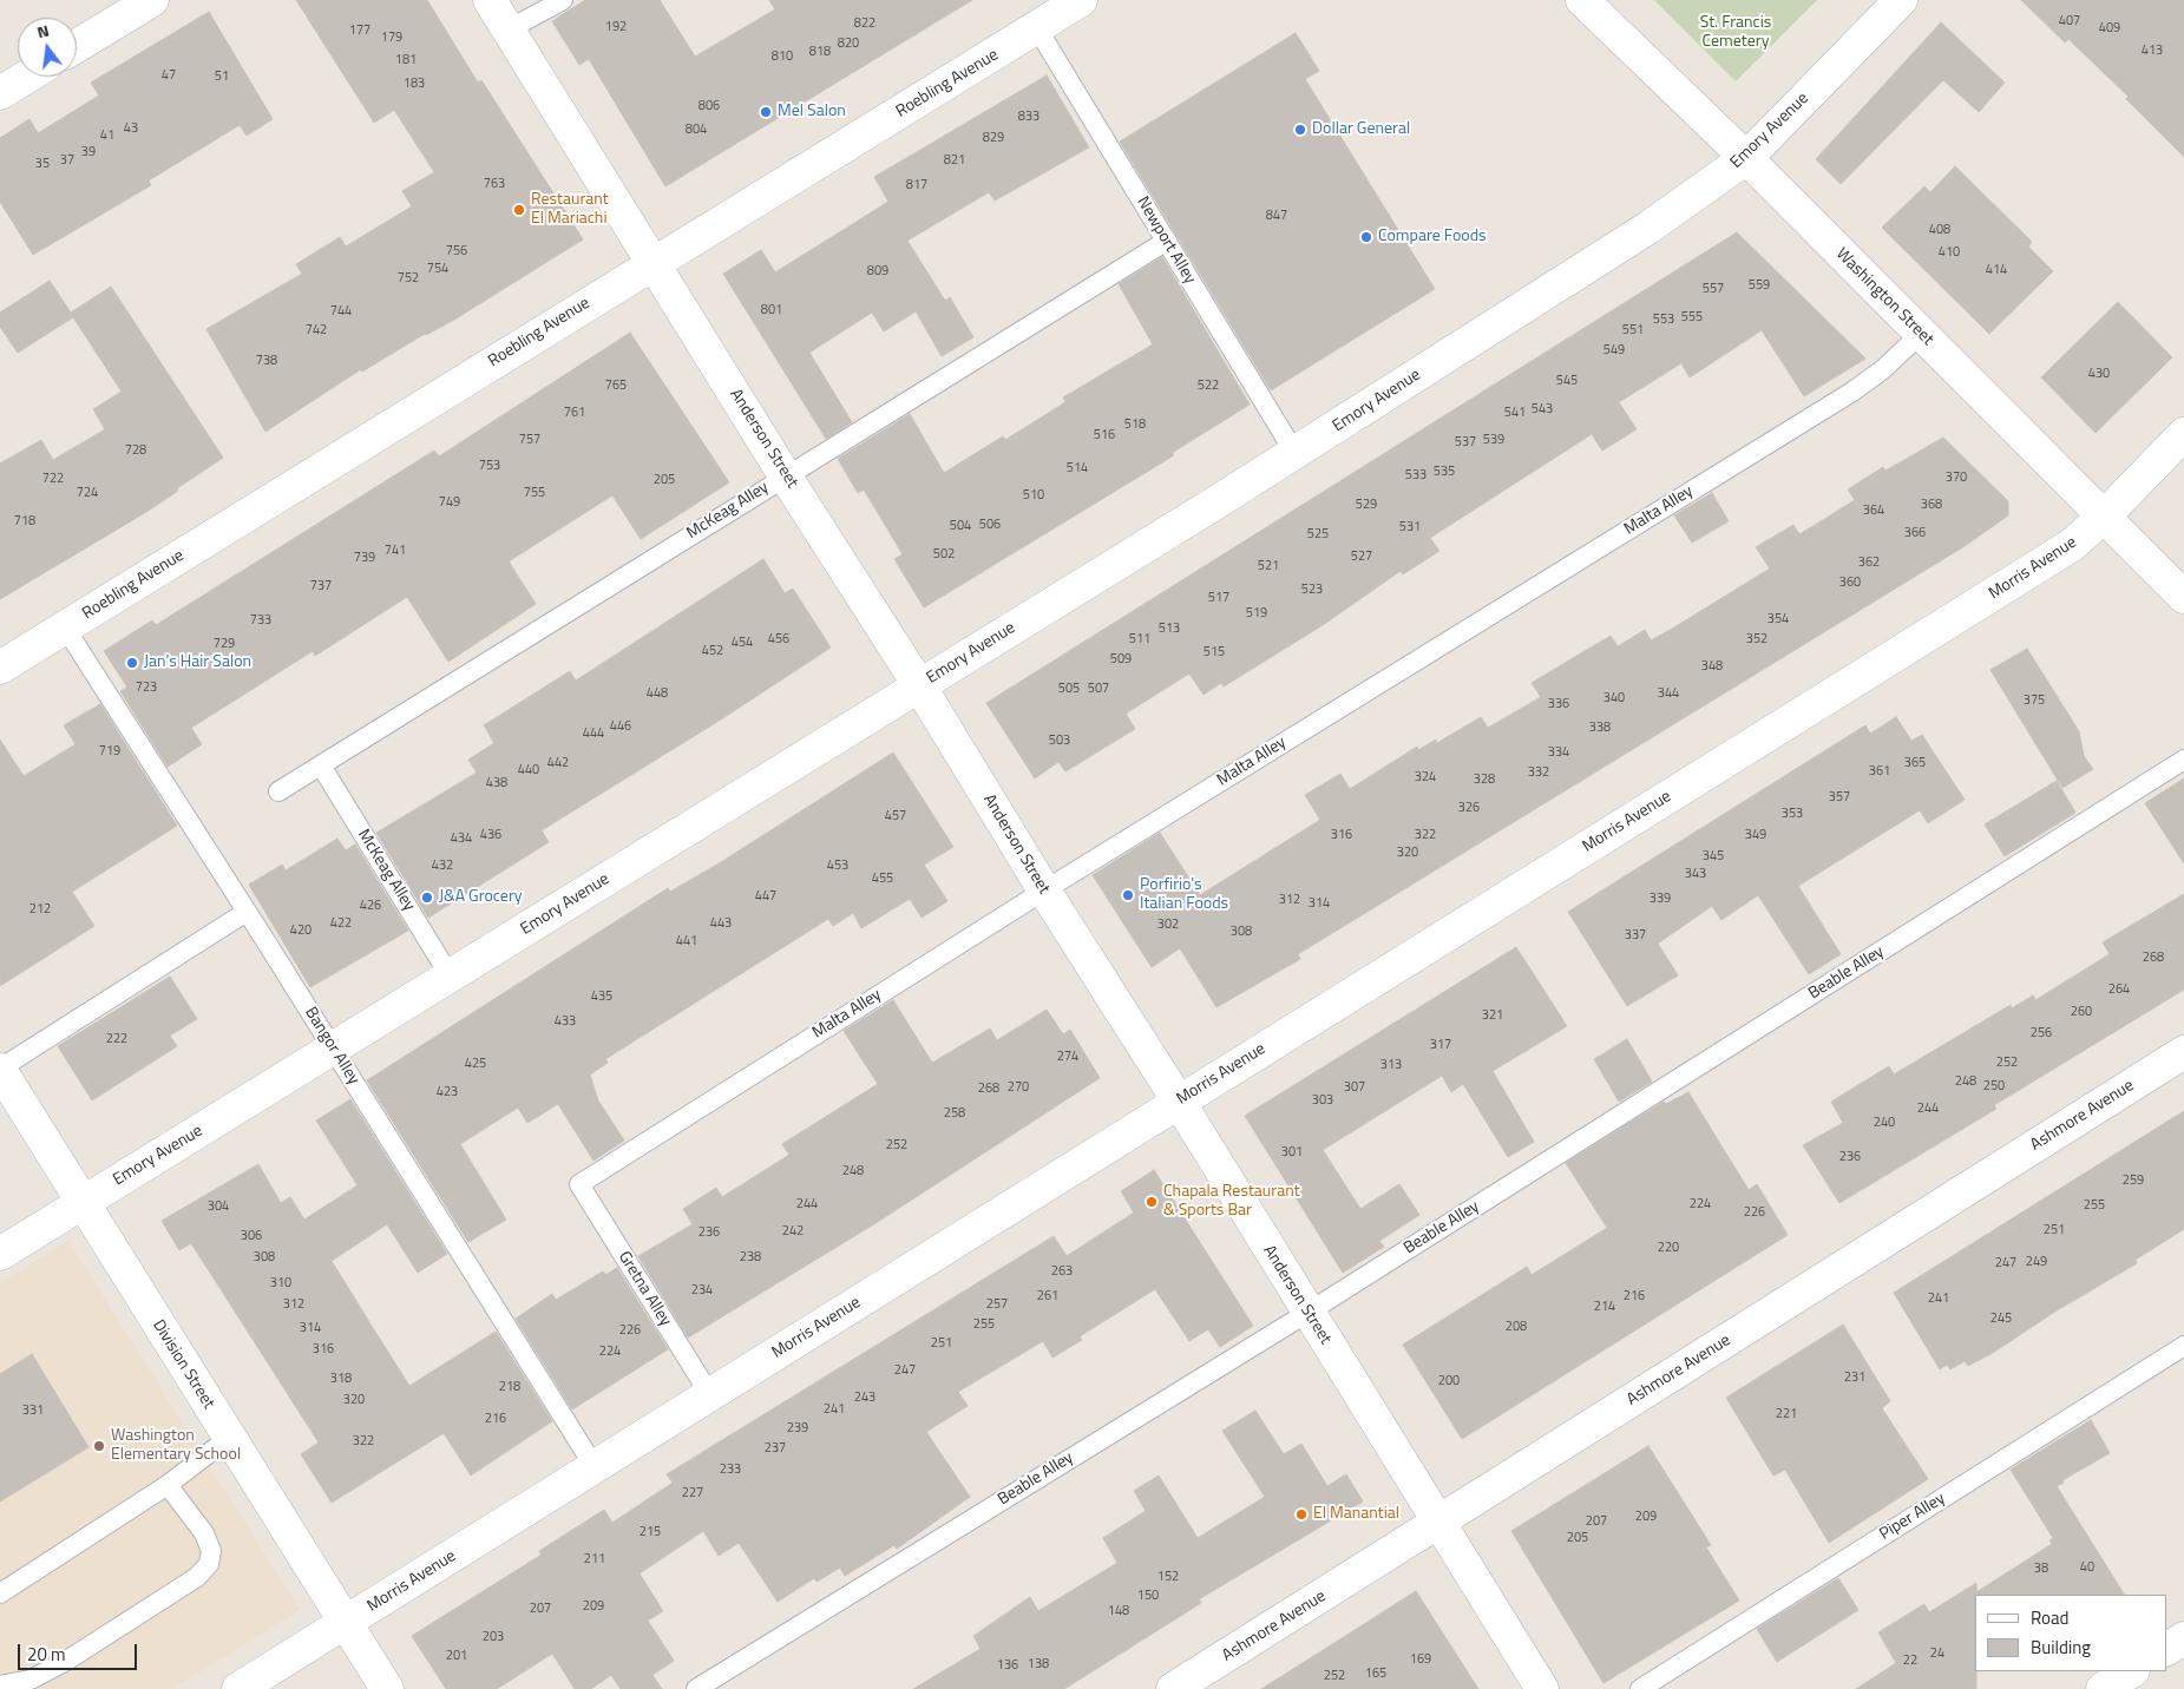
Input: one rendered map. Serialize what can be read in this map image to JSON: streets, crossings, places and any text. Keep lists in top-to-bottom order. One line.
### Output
{"streets":{"street":["Roebling Avenue","Emory Avenue","Washington Street","Anderson Street","Morris Avenue","Ashmore Avenue","Division Street"],"lane":["Newport Alley","McKeag Alley","Malta Alley","Beable Alley","Bangor Alley","Gretna Alley","Piper Alley"]},"crossings":[["Roebling Avenue","Newport Alley"],["Roebling Avenue","Anderson Street"],["Roebling Avenue","Bangor Alley"],["Emory Avenue","Newport Alley"],["Emory Avenue","Washington Street"],["Emory Avenue","Anderson Street"],["Emory Avenue","McKeag Alley"],["Emory Avenue","Bangor Alley"],["Emory Avenue","Division Street"],["Newport Alley","McKeag Alley"],["Washington Street","Malta Alley"],["Washington Street","Morris Avenue"],["Anderson Street","McKeag Alley"],["Anderson Street","Malta Alley"],["Anderson Street","Morris Avenue"],["Anderson Street","Beable Alley"],["Anderson Street","Ashmore Avenue"],["Malta Alley","Gretna Alley"],["Morris Avenue","Bangor Alley"],["Morris Avenue","Gretna Alley"],["Morris Avenue","Division Street"]],"parks":["St. Francis Cemetery"],"places":["Mel Salon","Dollar General","Restaurant El Mariachi","Compare Foods","Jan's Hair Salon","Porfirio's Italian Foods","J&A Grocery","Chapala Restaurant & Sports Bar","Washington Elementary School","El Manantial"],"house_numbers":["407","822","192","409","177","179","820","413","818","810","181","47","51","183","806","833","43","804","41","829","39","37","821","35","763","817","847","408","756","410","754","414","809","752","559","557","801","744","555","553","742","551","549","738","430","545","765","522","543","761","541","518","516","757","539","537","728","753","514","535","533","370","722","205","724","755","510","749","529","368","364","718","506","504","531","366","525","741","502","527","739","362","521","360","737","523","517","519","354","733","513","456","511","352","454","729","452","515","509","348","723","505","507","448","344","340","375","336","446","338","444","503","719","334","442","365","440","361","332","324","328","438","357","326","353","457","436","316","322","349","434","320","345","432","453","343","455","447","339","312","314","426","212","422","443","302","420","308","337","441","268","264","435","260","321","433","256","222","317","274","252","425","313","248","250","270","307","268","423","303","244","258","240","252","301","236","248","259","244","224","255","304","226","251","242","236","306","220","308","238","249","247","263","310","234","261","216","241","312","257","214","245","255","208","314","226","251","316","224","247","231","318","200","218","243","320","241","331","221","216","239","322","237","233","227","209","207","215","205","211","40","38","152","150","209","207","148","203","24","201","169","22","138","136","165","252"],"legend":["Road","Building"],"scale_bar":"20 m","north":"top"}
